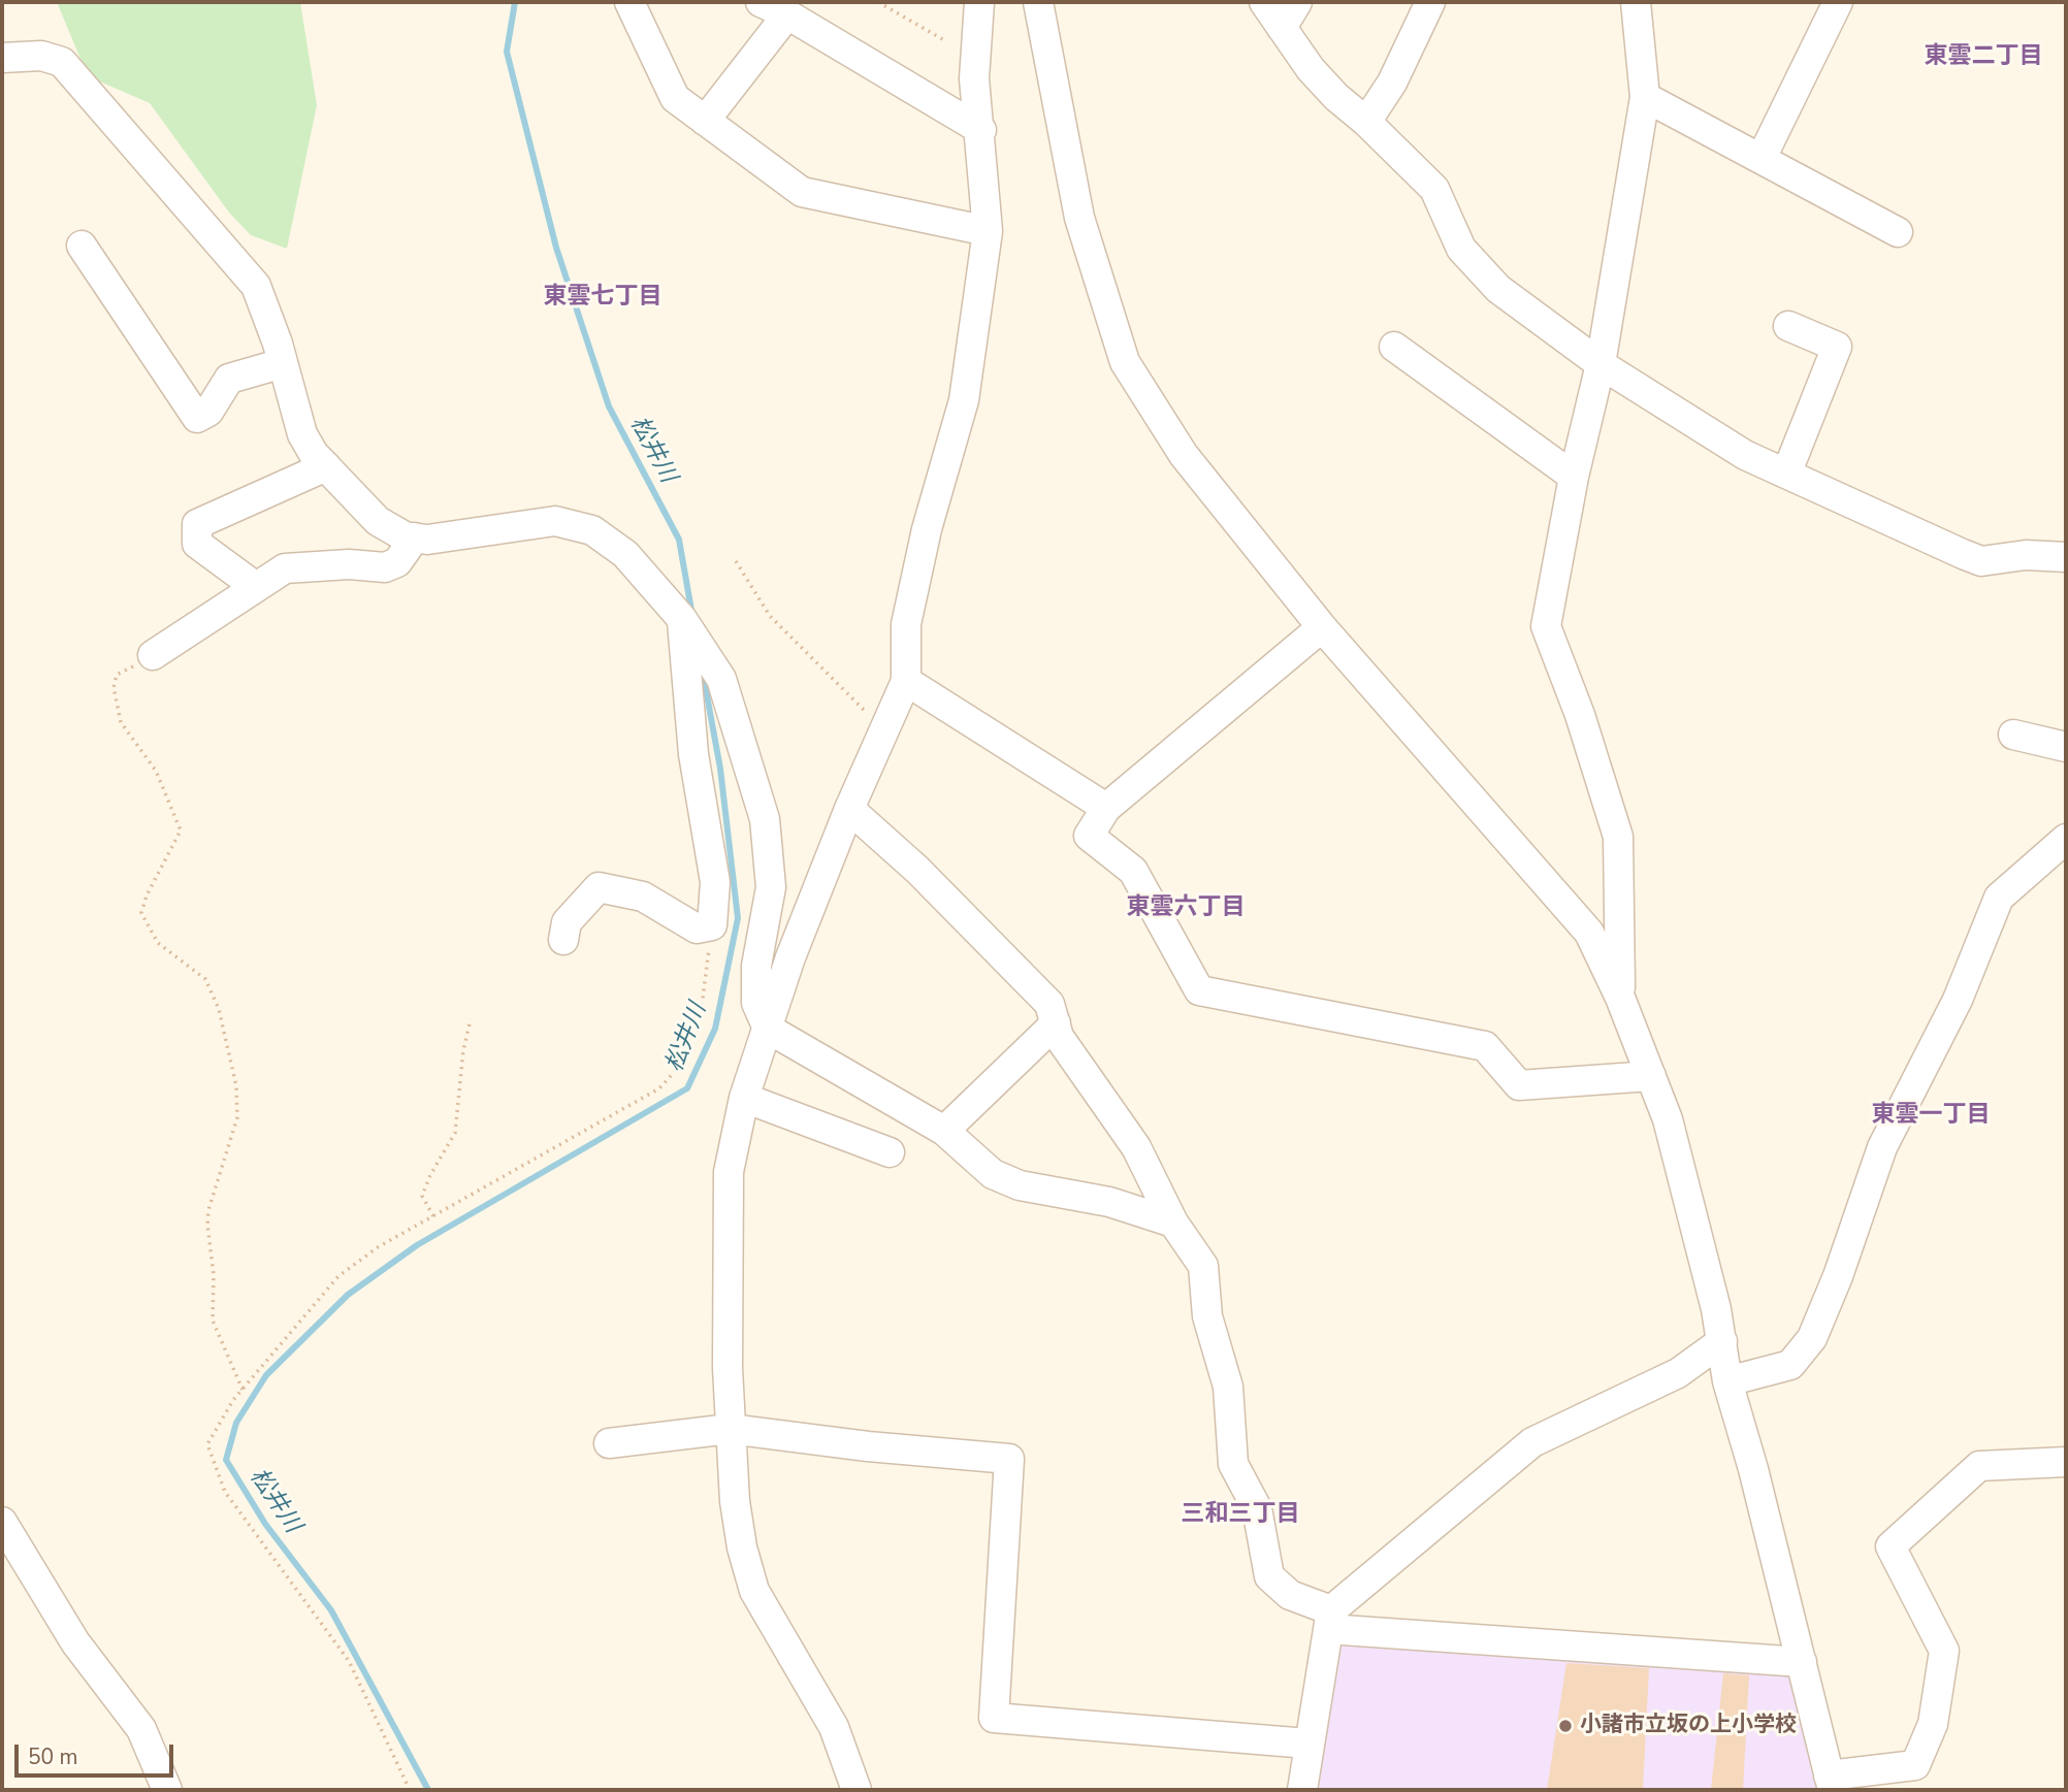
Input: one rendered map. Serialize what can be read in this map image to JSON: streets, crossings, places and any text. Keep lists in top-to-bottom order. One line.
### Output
{"districts":["東雲二丁目","東雲七丁目","東雲六丁目","東雲一丁目","三和三丁目"],"water":["松井川"],"places":["小諸市立坂の上小学校"],"scale_bar":"50 m"}
